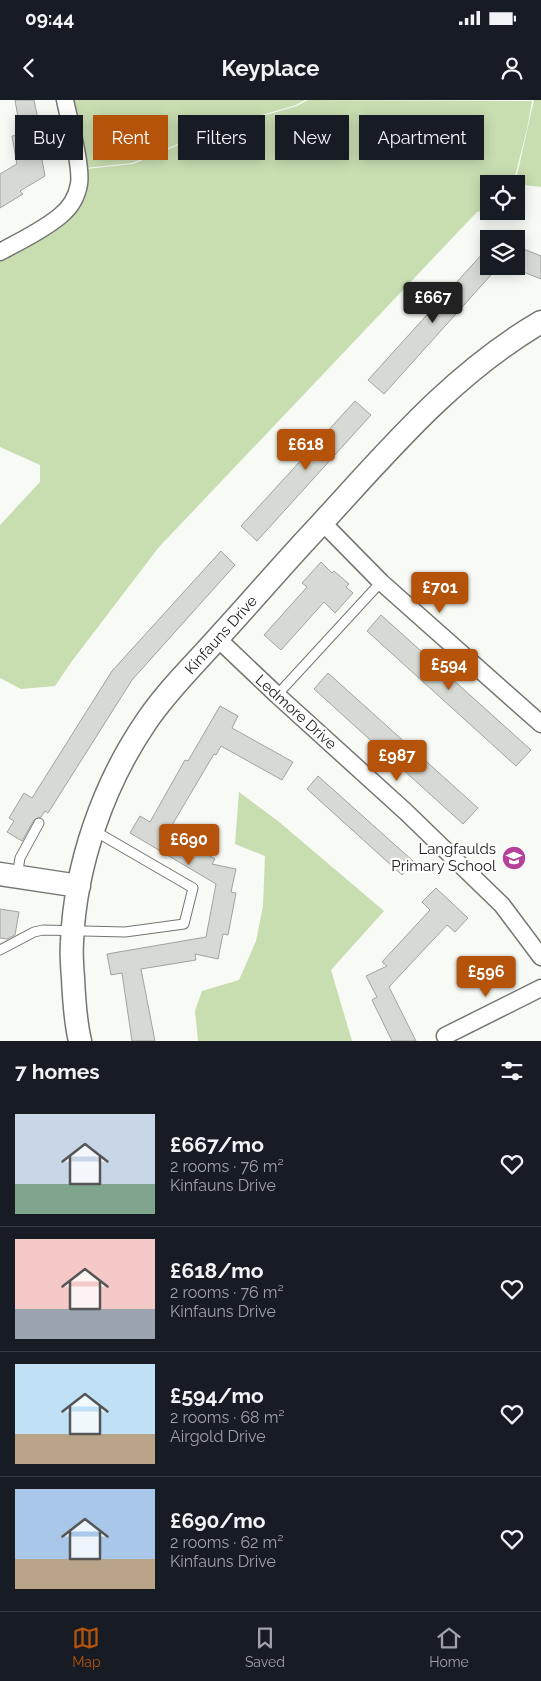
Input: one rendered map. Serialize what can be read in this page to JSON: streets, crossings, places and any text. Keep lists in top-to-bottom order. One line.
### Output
{"streets":{"street":["Kinfauns Drive","Ledmore Drive"]},"crossings":[["Kinfauns Drive","Ledmore Drive"]],"places":{"school or university":["Langfaulds Primary School"]},"page":{"status":"09:44","header":"Keyplace","chip":["Buy","Rent","Filters","New","Apartment"],"price":["£667","£618","£701","£594","£987","£690","£596"],"heading":"7 homes","list":[{"name":"£667/mo","note":"2 rooms · 76 m² · Kinfauns Drive"},{"name":"£618/mo","note":"2 rooms · 76 m² · Kinfauns Drive"},{"name":"£594/mo","note":"2 rooms · 68 m² · Airgold Drive"},{"name":"£690/mo","note":"2 rooms · 62 m² · Kinfauns Drive"}],"tabs":["Map","Saved","Home"]}}
